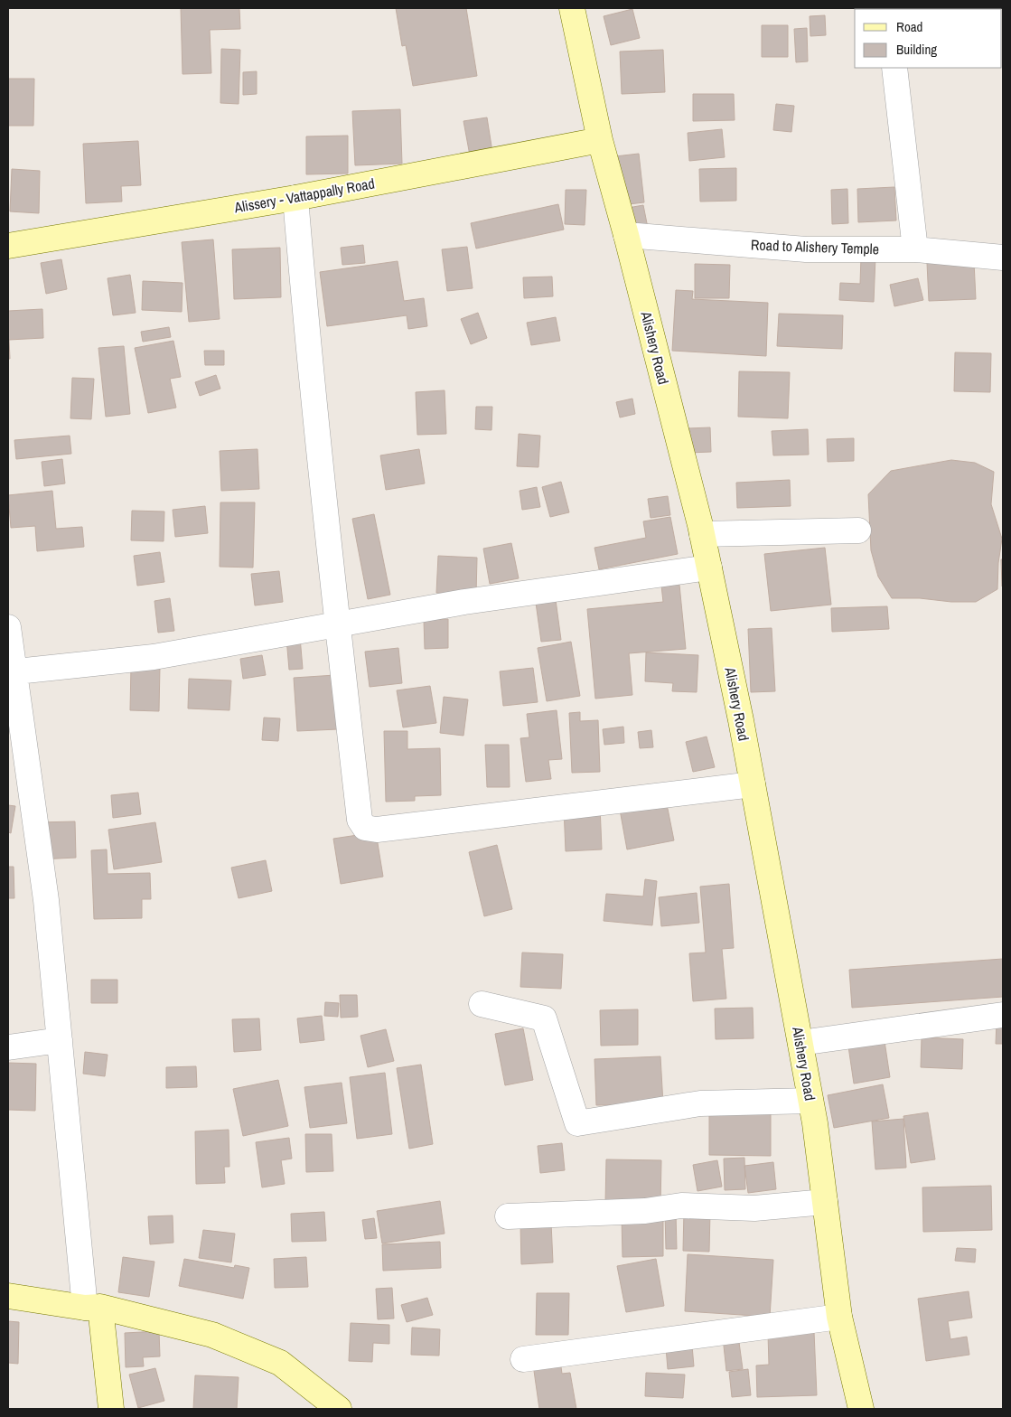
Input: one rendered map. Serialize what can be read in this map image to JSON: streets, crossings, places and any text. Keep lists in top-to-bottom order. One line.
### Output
{"streets":{"main road":["Alissery - Vattappally Road","Alishery Road"],"street":["Road to Alishery Temple"]},"crossings":[["Alissery - Vattappally Road","Alishery Road"],["Road to Alishery Temple","Alishery Road"]],"legend":["Road","Building"]}
